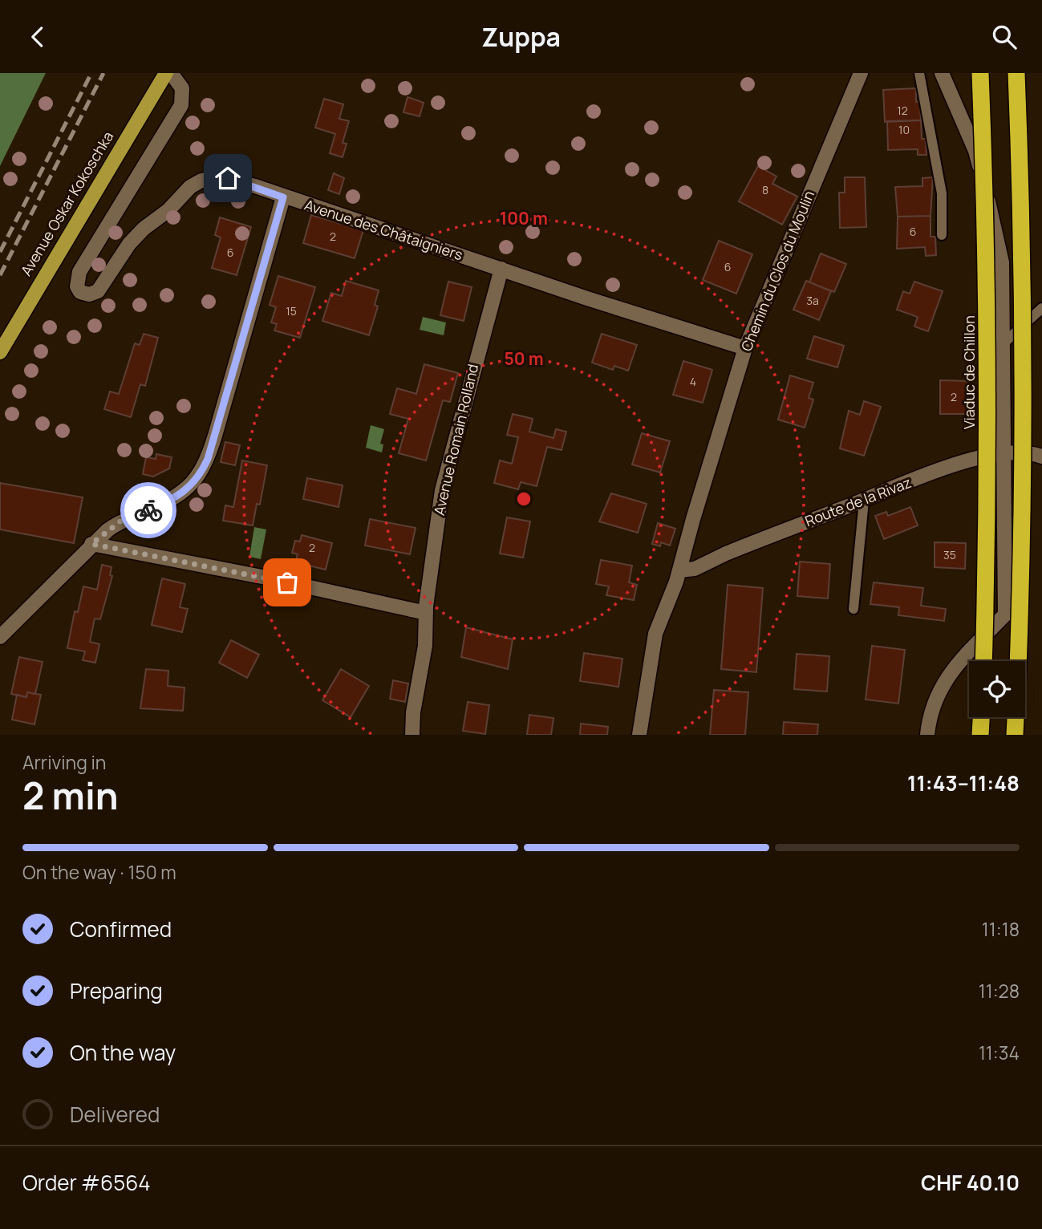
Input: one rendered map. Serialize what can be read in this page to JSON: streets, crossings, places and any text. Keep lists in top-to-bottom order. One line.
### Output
{"streets":{"highway":["Viaduc de Chillon"],"main road":["Avenue Oskar Kokoschka"],"street":["Avenue des Châtaigniers","Chemin du Clos du Moulin","Avenue Romain Rolland","Route de la Rivaz"]},"crossings":[["Avenue des Châtaigniers","Chemin du Clos du Moulin"],["Avenue des Châtaigniers","Avenue Romain Rolland"],["Chemin du Clos du Moulin","Route de la Rivaz"]],"house_numbers":["12","10","8","6","2","6","6","3a","15","4","2","2","35"],"page":{"header":"Zuppa","heading":["2 min","Arriving in","11:43–11:48"],"panel":["Order #6564","CHF 40.10"],"bar":"On the way · 150 m","list":[["Confirmed","11:18"],["Preparing","11:28"],["On the way","11:34"],"Delivered"]},"rings":["100 m","50 m"]}
